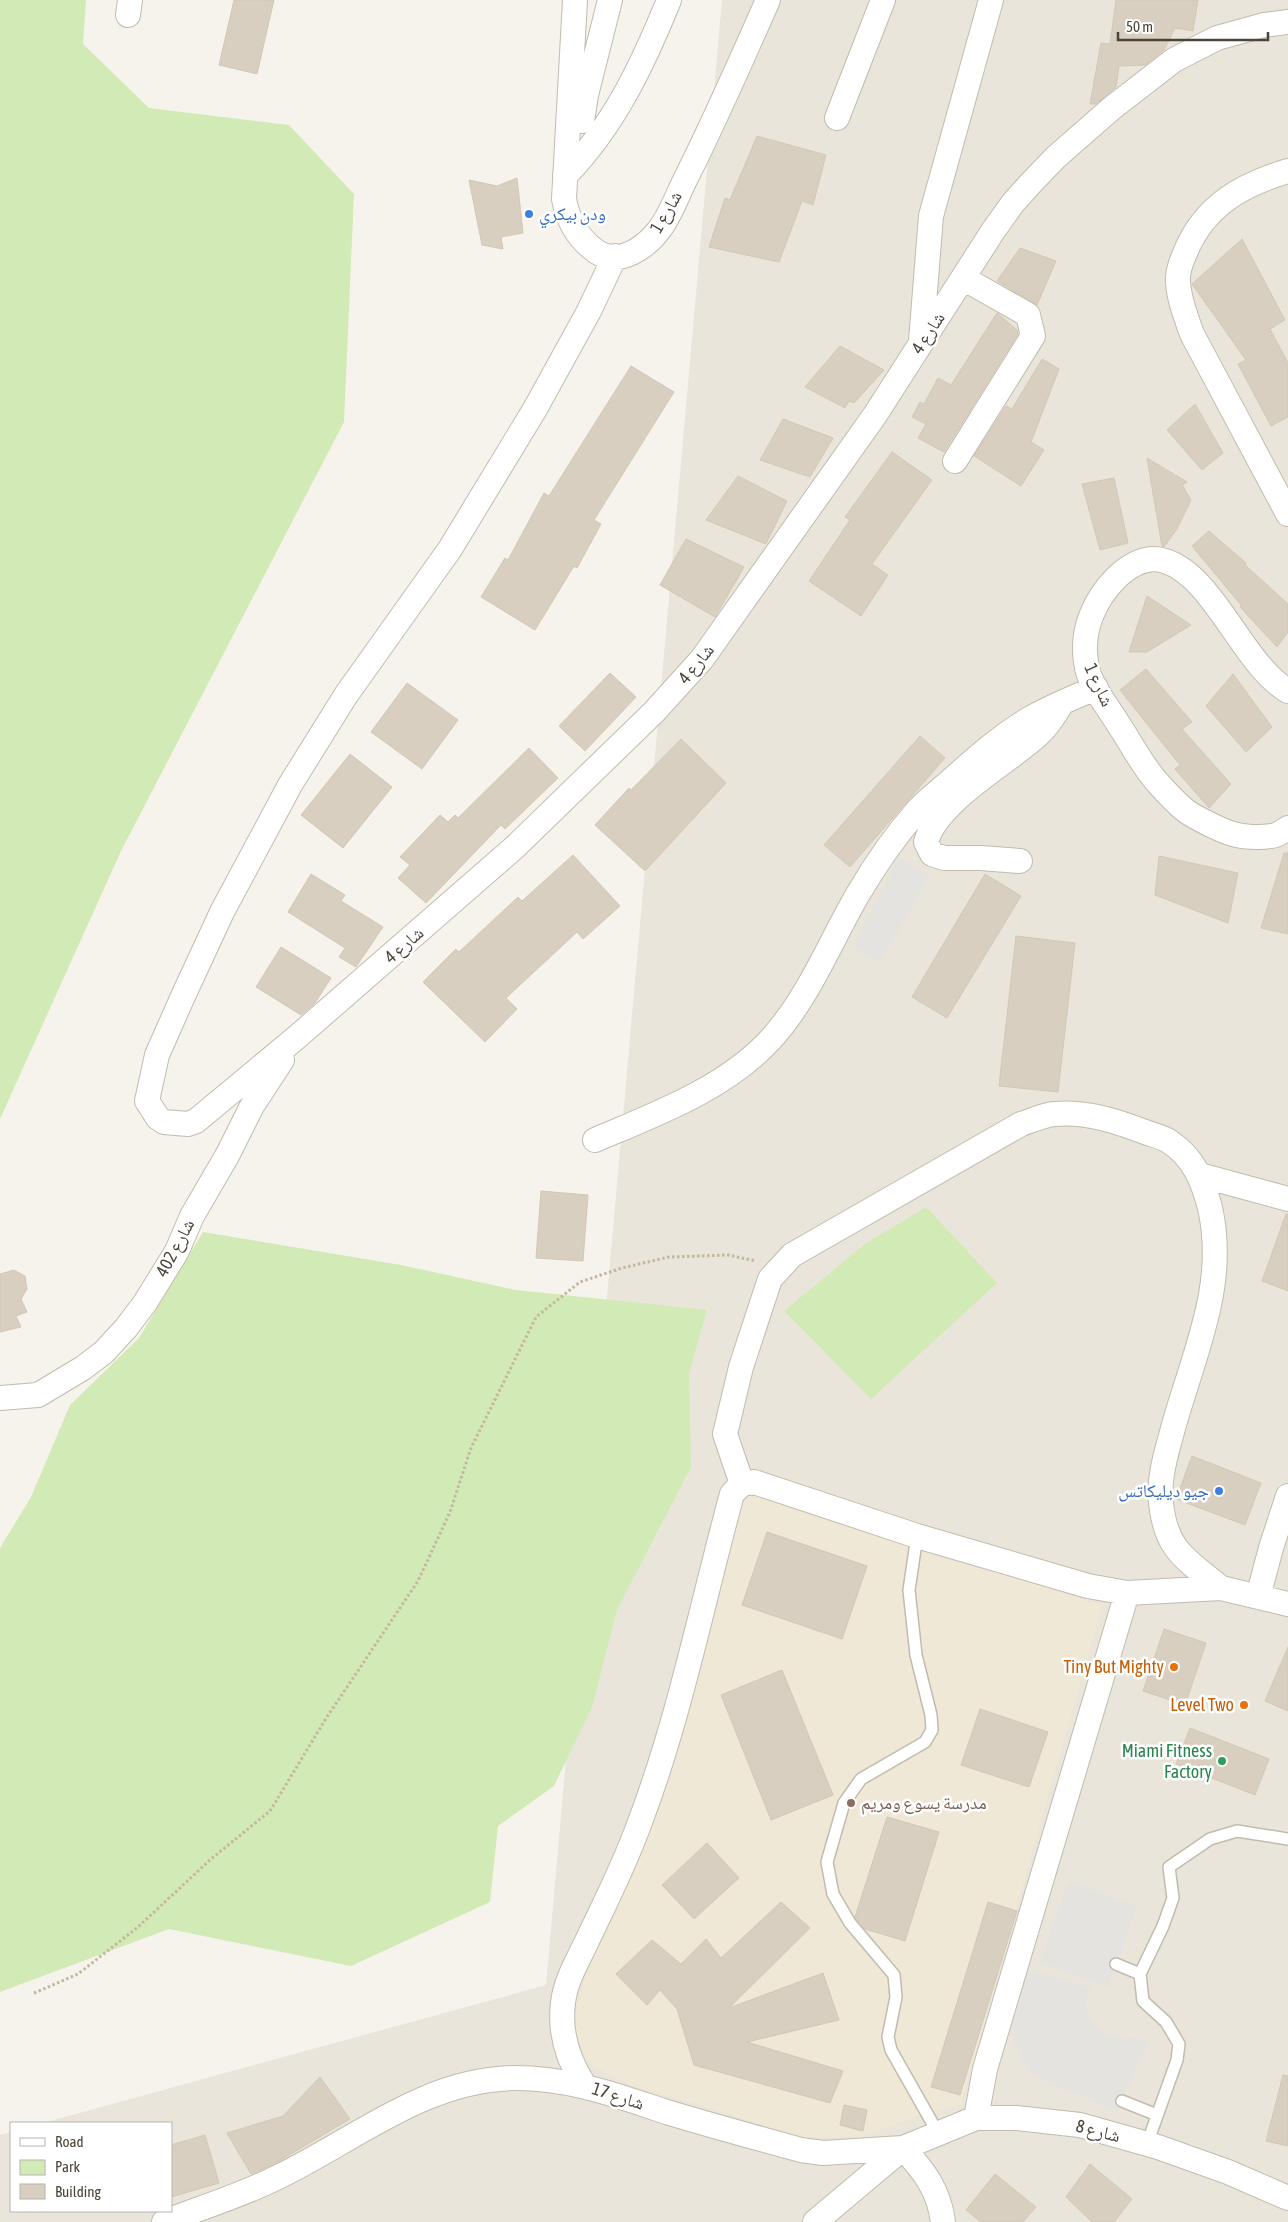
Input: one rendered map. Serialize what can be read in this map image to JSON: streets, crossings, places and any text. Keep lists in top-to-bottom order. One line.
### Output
{"streets":{"street":["شارع 1","شارع 4","شارع 402","شارع 17","شارع 8"]},"crossings":[["شارع 1","شارع 4"],["شارع 4","شارع 402"],["شارع 17","شارع 8"]],"places":["ودن بيكري","جيو ديليكاتس","Tiny But Mighty","Level Two","Miami Fitness Factory","مدرسة يسوع ومريم"],"legend":["Road","Park","Building"],"scale_bar":"50 m"}
